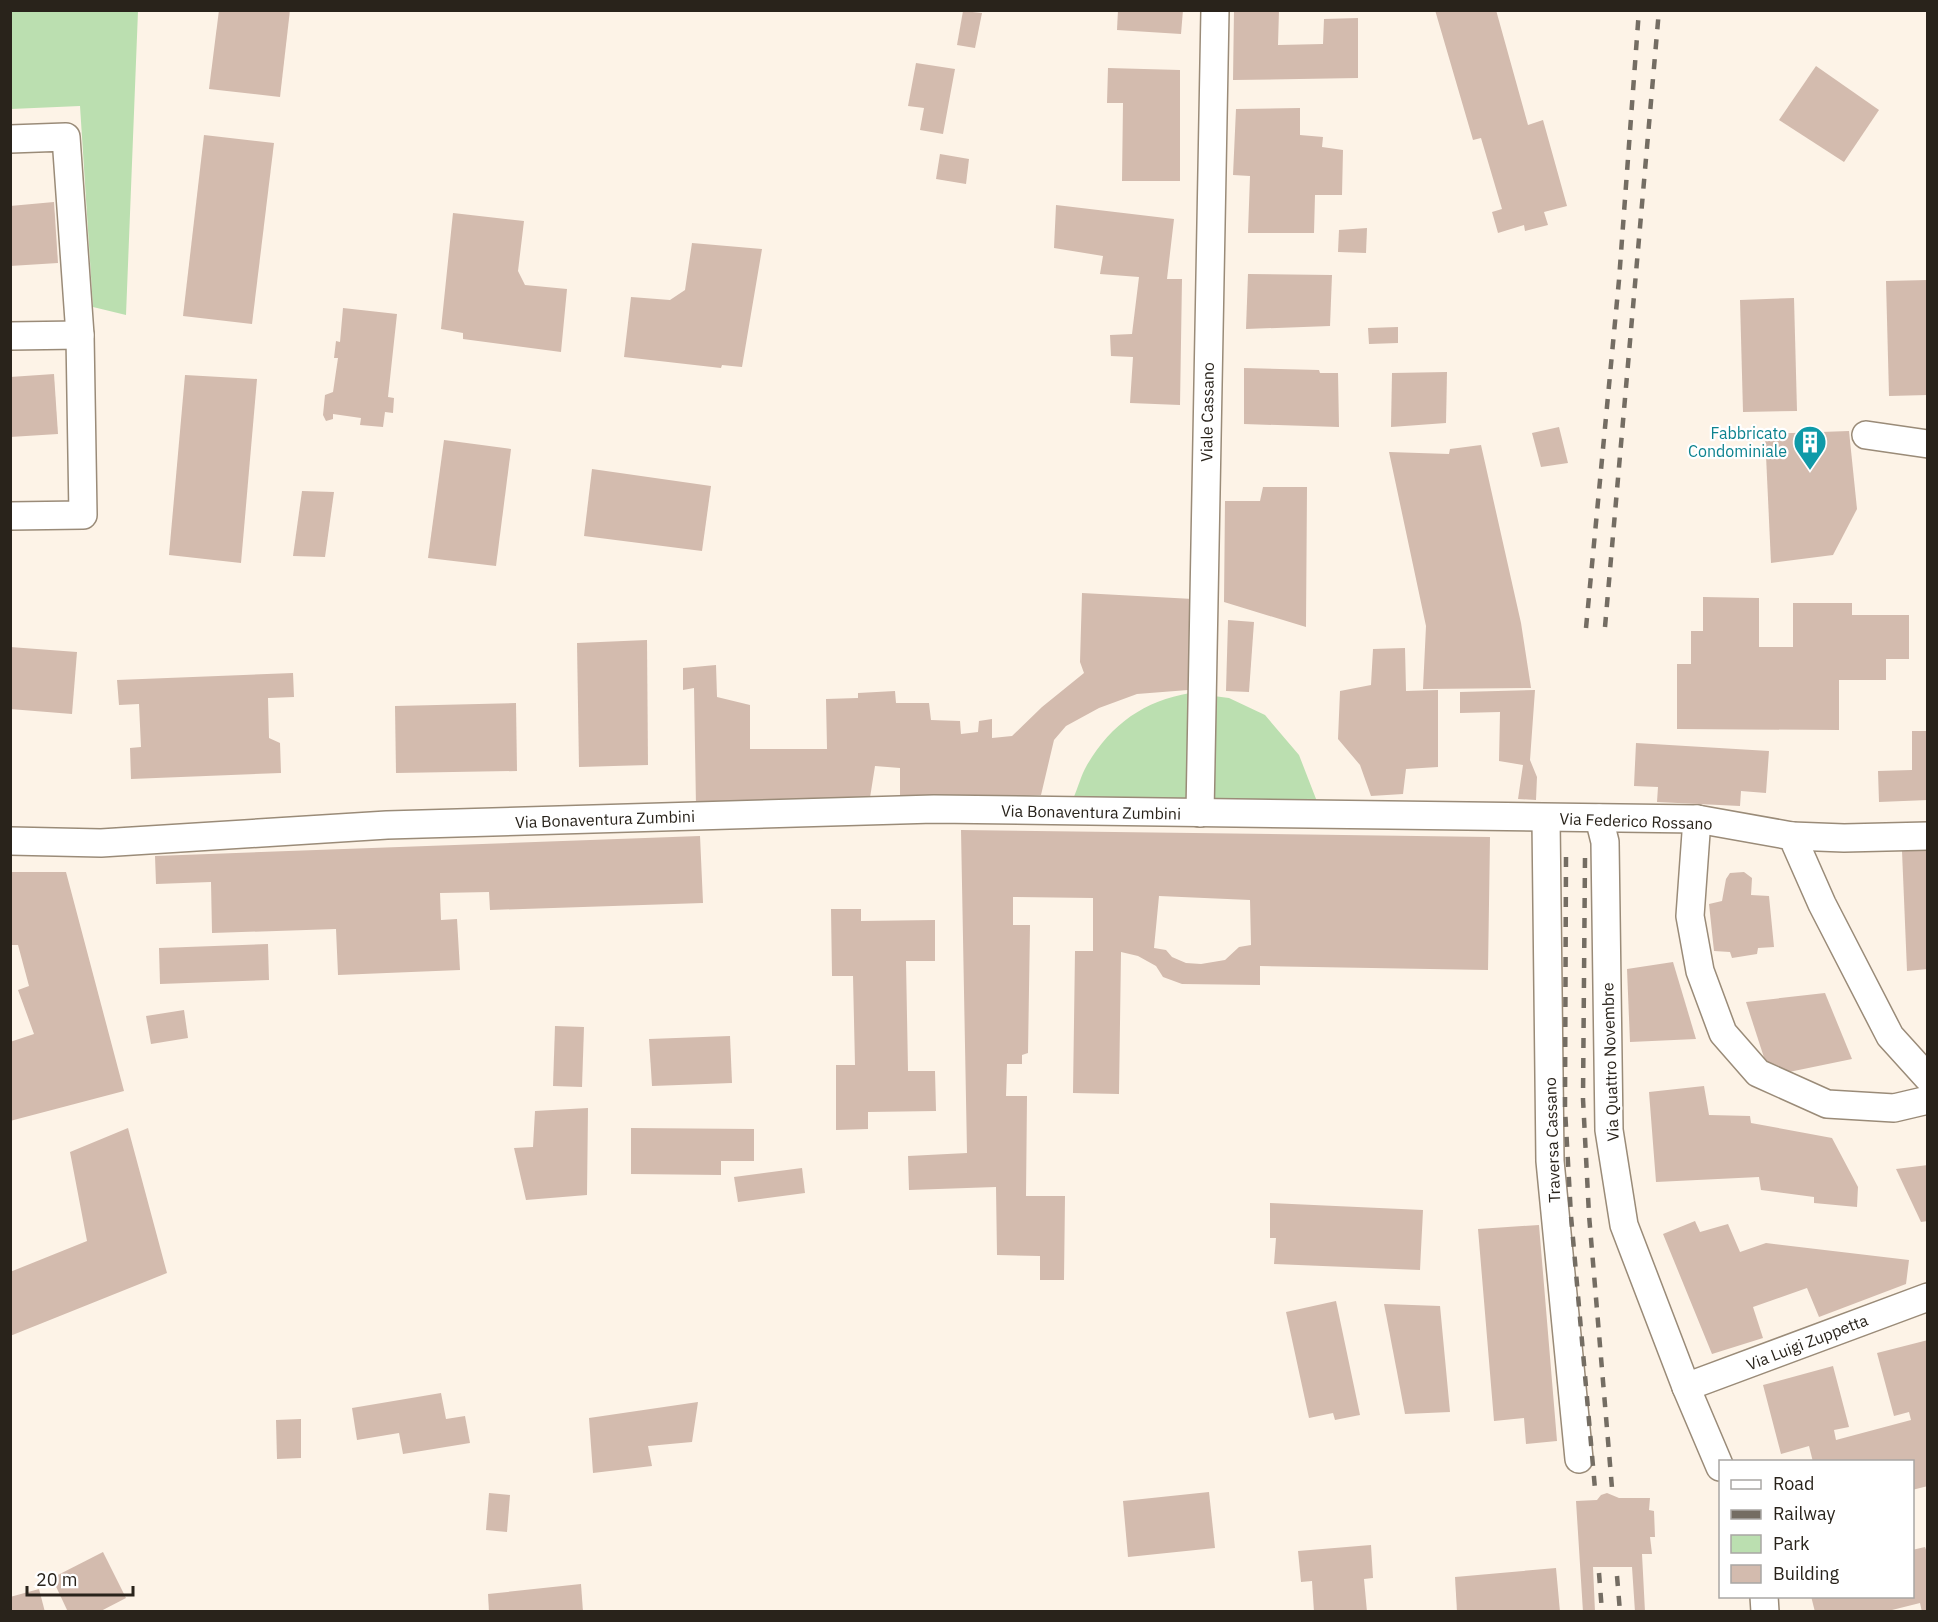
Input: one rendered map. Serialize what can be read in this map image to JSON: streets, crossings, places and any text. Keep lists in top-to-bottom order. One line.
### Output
{"streets":{"street":["Viale Cassano","Via Bonaventura Zumbini","Via Federico Rossano","Via Quattro Novembre","Traversa Cassano","Via Luigi Zuppetta"]},"crossings":[["Viale Cassano","Via Bonaventura Zumbini"],["Viale Cassano","Via Federico Rossano"],["Via Bonaventura Zumbini","Via Federico Rossano"],["Via Federico Rossano","Via Quattro Novembre"],["Via Federico Rossano","Traversa Cassano"],["Via Quattro Novembre","Via Luigi Zuppetta"]],"places":{"building":["Fabbricato Condominiale"]},"legend":["Road","Railway","Park","Building"],"scale_bar":"20 m"}
